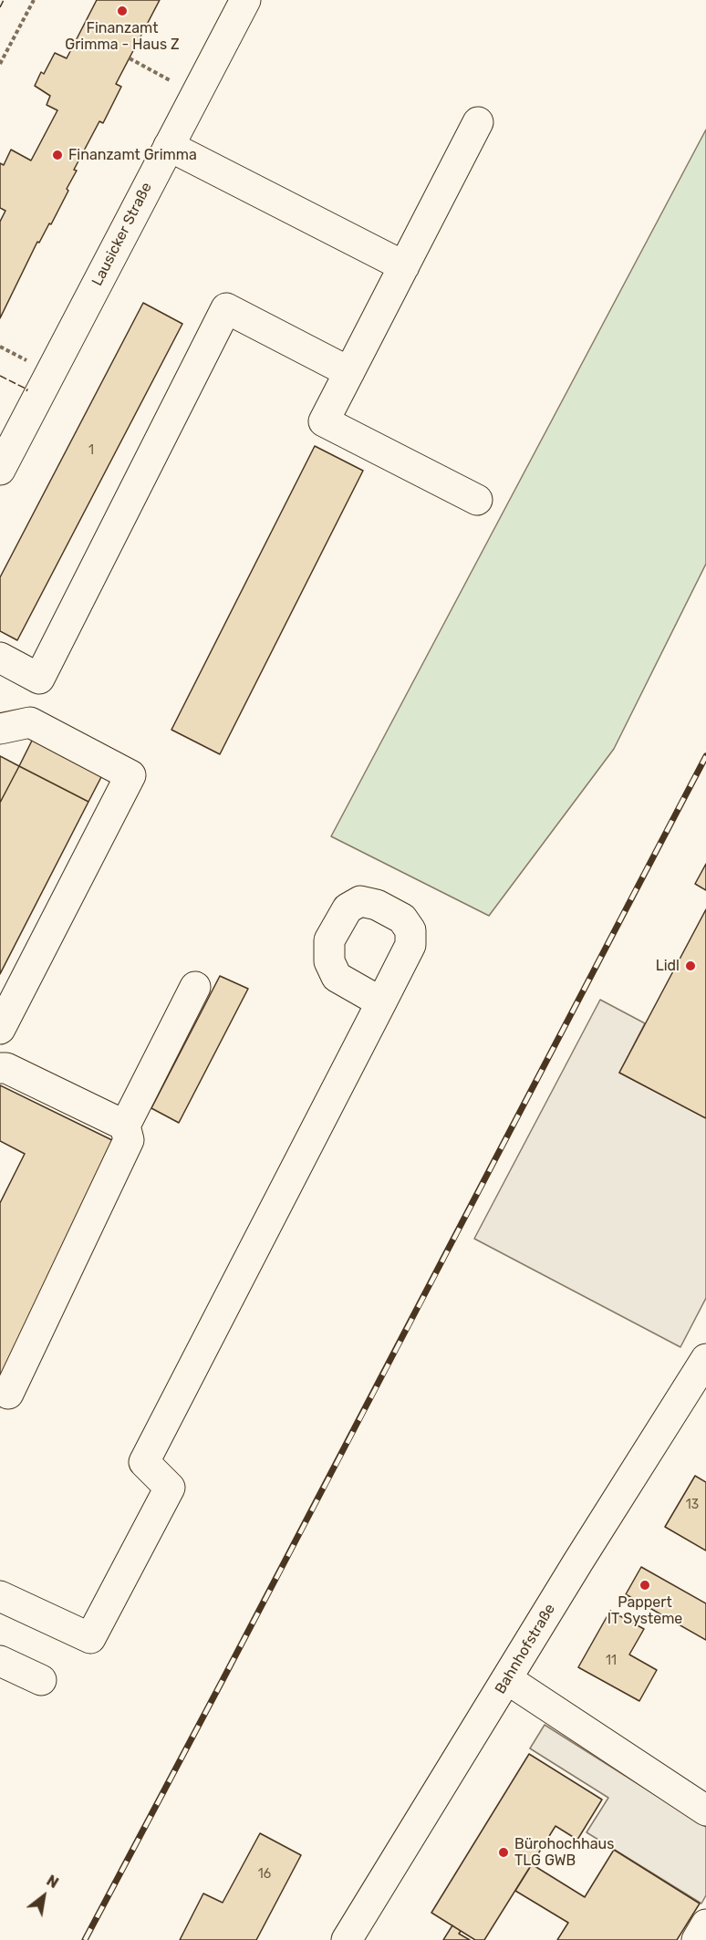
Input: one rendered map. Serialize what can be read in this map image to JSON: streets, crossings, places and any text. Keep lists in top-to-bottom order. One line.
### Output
{"streets":{"street":["Lausicker Straße","Bahnhofstraße"]},"places":["Finanzamt Grimma - Haus Z","Finanzamt Grimma","Lidl","Pappert IT Systeme","Bürohochhaus TLG GWB"],"house_numbers":["1","13","11","16"],"north":"top right"}
